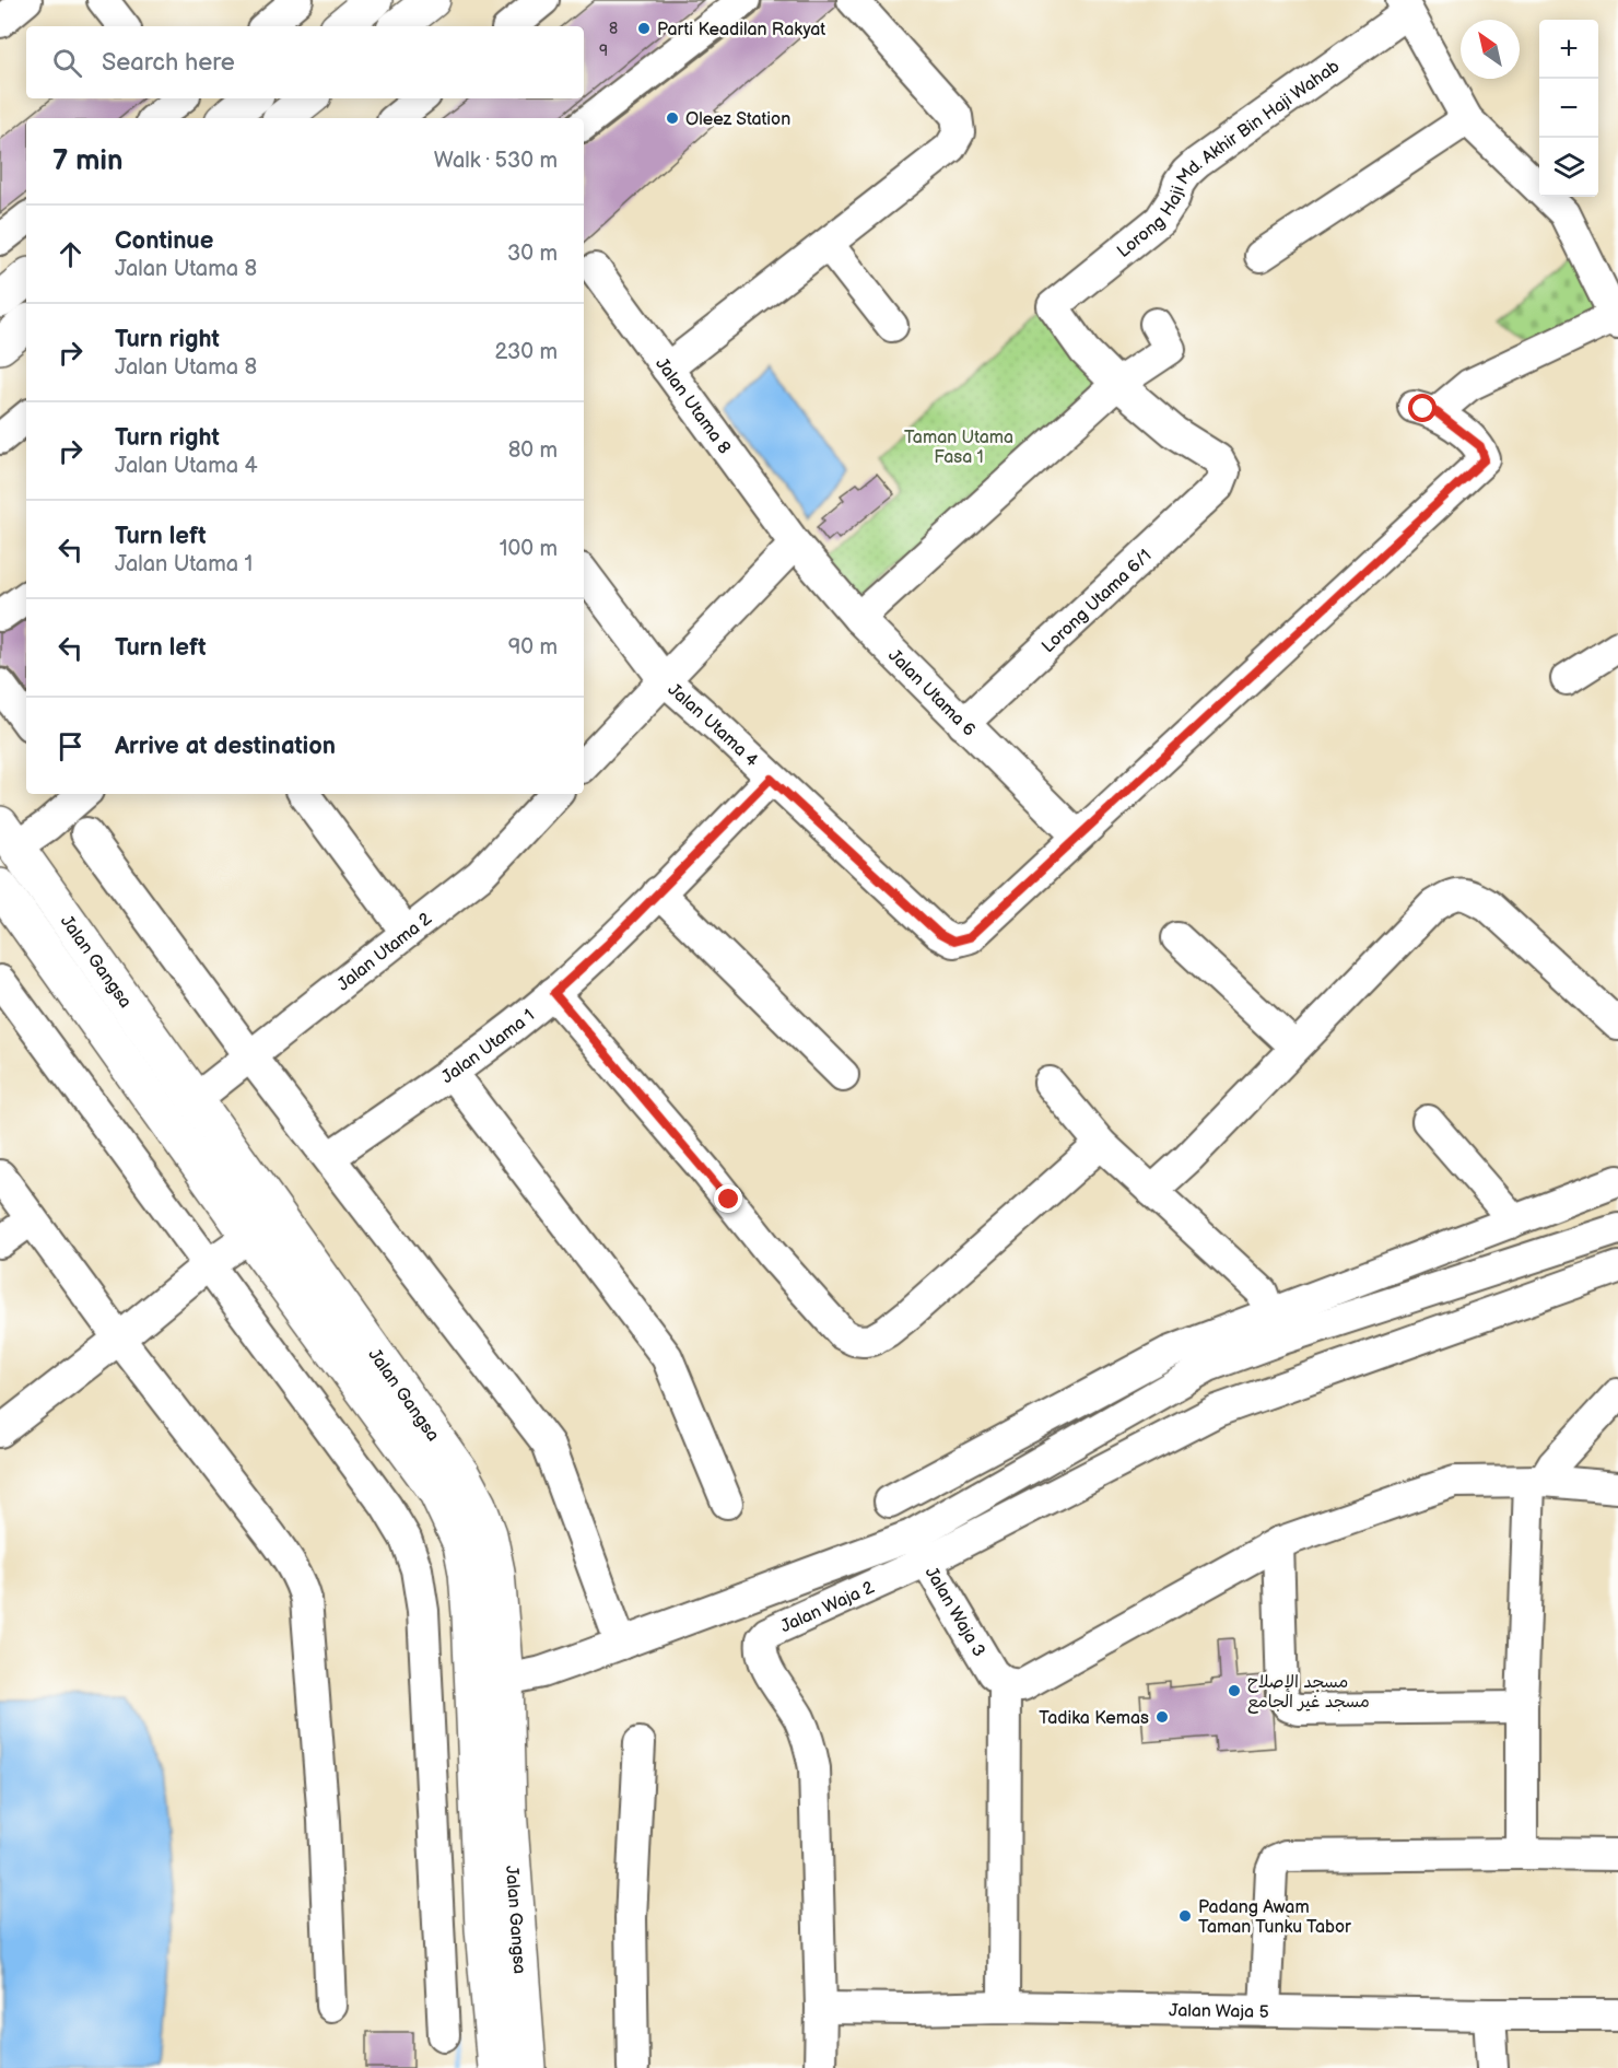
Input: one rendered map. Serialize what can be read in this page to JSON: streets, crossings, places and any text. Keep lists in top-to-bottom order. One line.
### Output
{"streets":{"main road":["Jalan Gangsa"],"street":["Lorong Haji Md. Akhir Bin Haji Wahab","Jalan Utama 8","Lorong Utama 6/1","Jalan Utama 6","Jalan Utama 4","Jalan Utama 2","Jalan Utama 1","Jalan Waja 2","Jalan Waja 3","Jalan Waja 5"]},"crossings":[["Lorong Haji Md. Akhir Bin Haji Wahab","Lorong Utama 6/1"],["Jalan Utama 8","Jalan Utama 6"],["Lorong Utama 6/1","Jalan Utama 6"],["Jalan Utama 6","Jalan Utama 4"],["Jalan Utama 4","Jalan Utama 1"],["Jalan Utama 2","Jalan Gangsa"],["Jalan Waja 2","Jalan Waja 3"],["Jalan Waja 2","Jalan Waja 5"]],"parks":["Taman Utama Fasa 1"],"places":["Parti Keadilan Rakyat","Oleez Station","مسجد الإصلاح مسجد غير الجامع","Tadika Kemas","Padang Awam Taman Tunku Tabor"],"house_numbers":["8","9"],"north":"top left","page":{"map_buttons":["+","−"],"search":"Search here","heading":["7 min","Walk · 530 m"],"list":[["Continue","Jalan Utama 8","30 m"],["Turn right","Jalan Utama 8","230 m"],["Turn right","Jalan Utama 4","80 m"],["Turn left","Jalan Utama 1","100 m"],["Turn left","90 m"],"Arrive at destination"]}}
